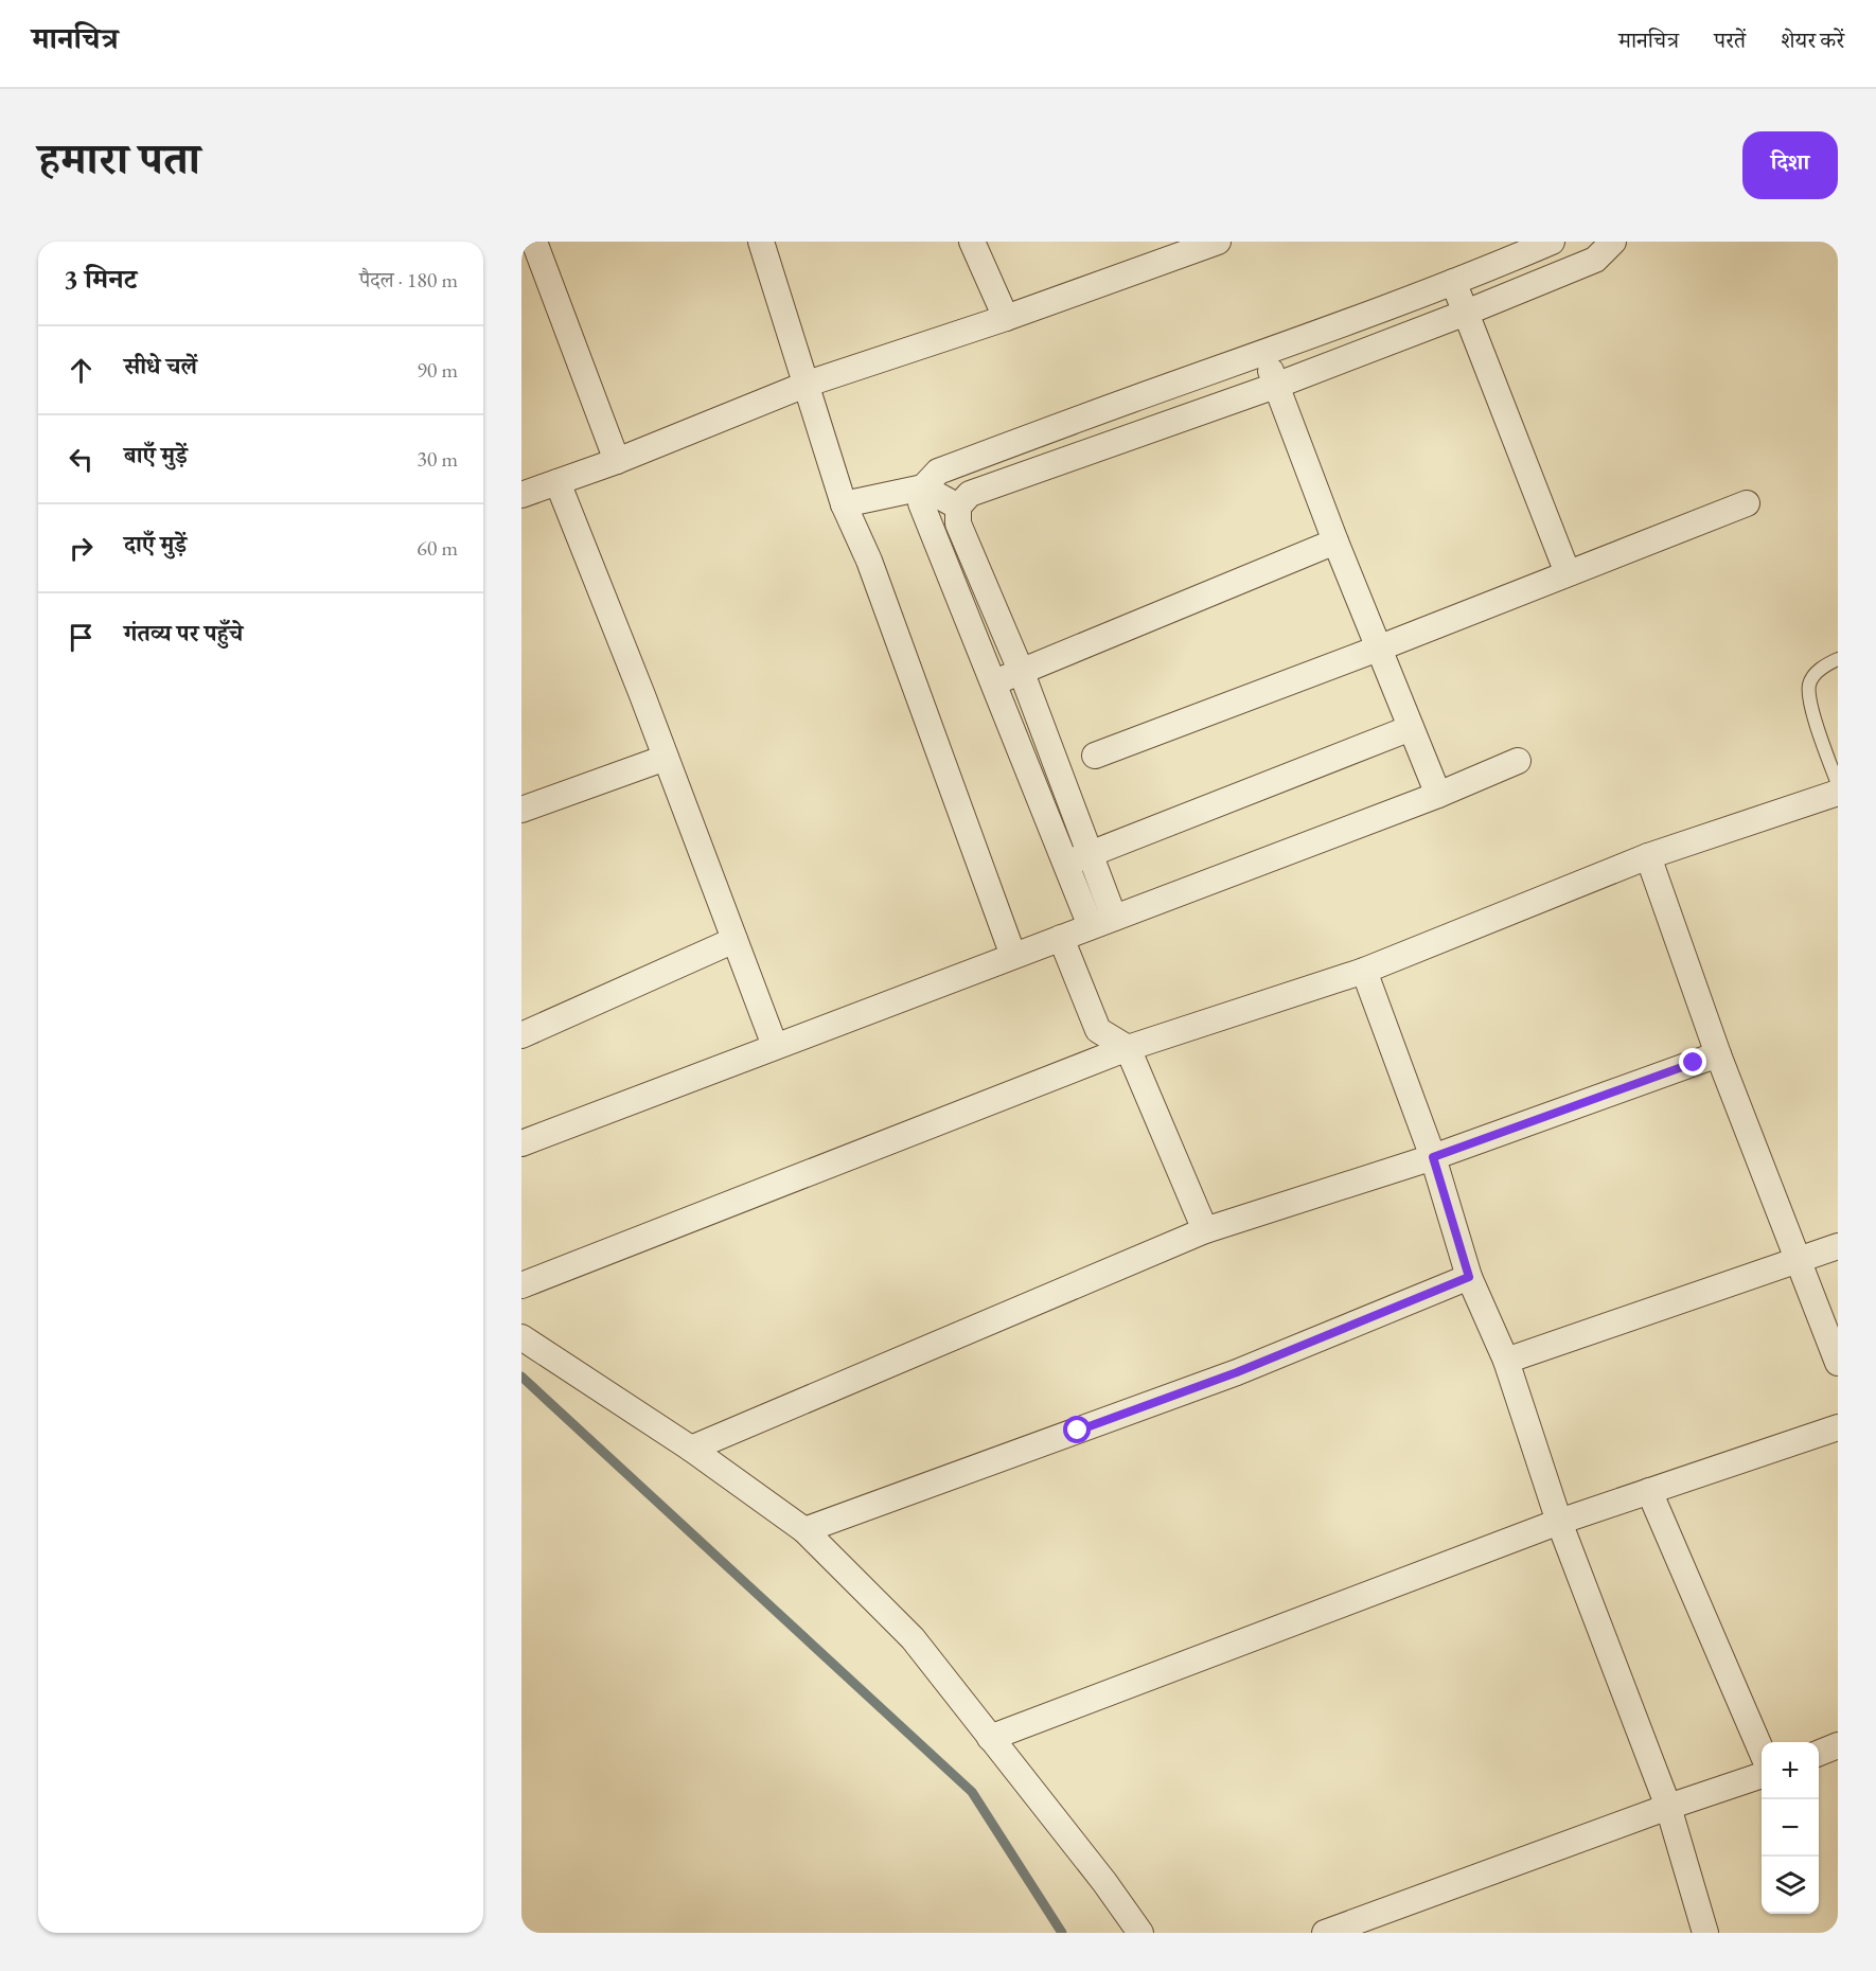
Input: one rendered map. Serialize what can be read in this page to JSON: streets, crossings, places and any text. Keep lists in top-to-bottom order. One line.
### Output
{"page":{"header":"मानचित्र","nav":["मानचित्र","परतें","शेयर करें"],"title":"हमारा पता","buttons":"दिशा","heading":["3 मिनट","पैदल · 180 m"],"list":[["सीधे चलें","90 m"],["बाएँ मुड़ें","30 m"],["दाएँ मुड़ें","60 m"],"गंतव्य पर पहुँचे"],"map_buttons":["+","−"]}}
